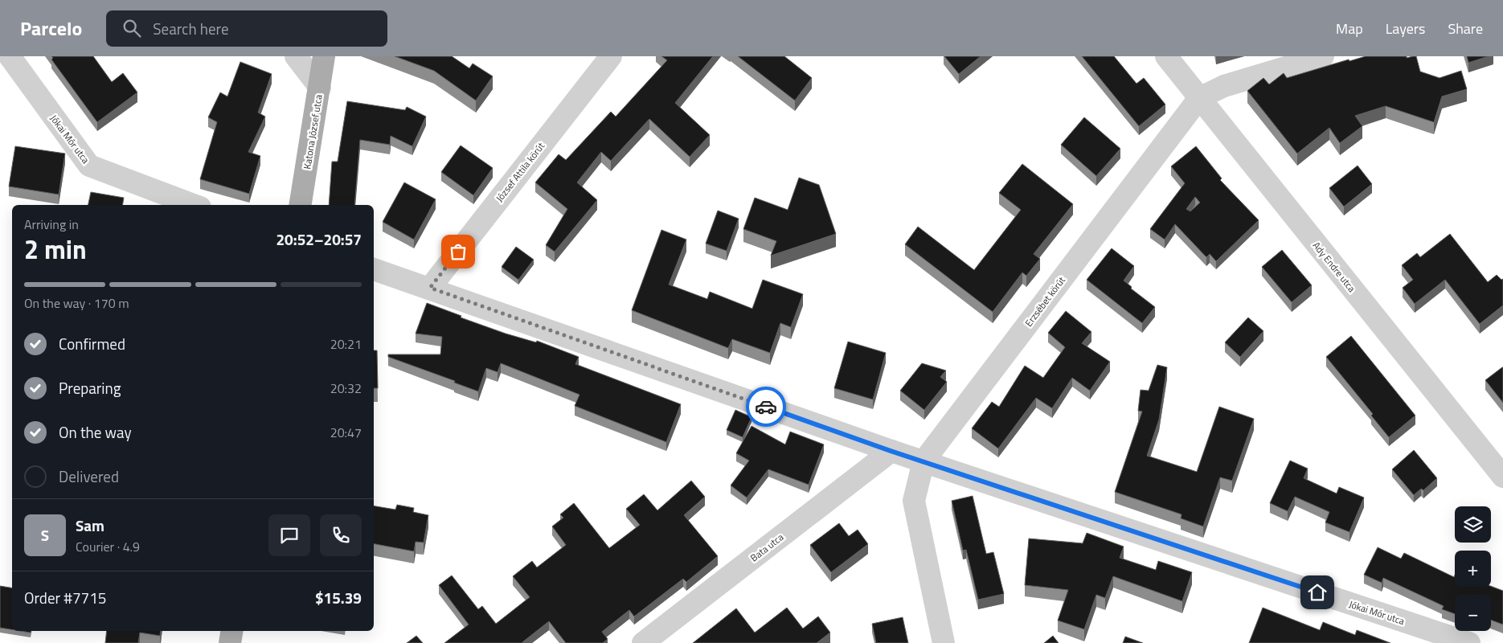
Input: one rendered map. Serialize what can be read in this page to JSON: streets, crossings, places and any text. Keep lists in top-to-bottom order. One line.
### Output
{"streets":{"main road":["Katona József utca"],"street":["Jókai Mór utca","József Attila körút","Ady Endre utca","Erzsébet körút","Bata utca"]},"crossings":[["Jókai Mór utca","József Attila körút"],["Jókai Mór utca","Erzsébet körút"],["Jókai Mór utca","Bata utca"],["Ady Endre utca","Erzsébet körút"]],"page":{"header":"Parcelo","search":"Search here","nav":["Map","Layers","Share"],"heading":["2 min","Arriving in","20:52–20:57"],"panel":["Sam","Courier · 4.9","Order #7715","$15.39"],"bar":"On the way · 170 m","list":[["Confirmed","20:21"],["Preparing","20:32"],["On the way","20:47"],"Delivered"],"map_buttons":["+","−"],"round":"S"}}
